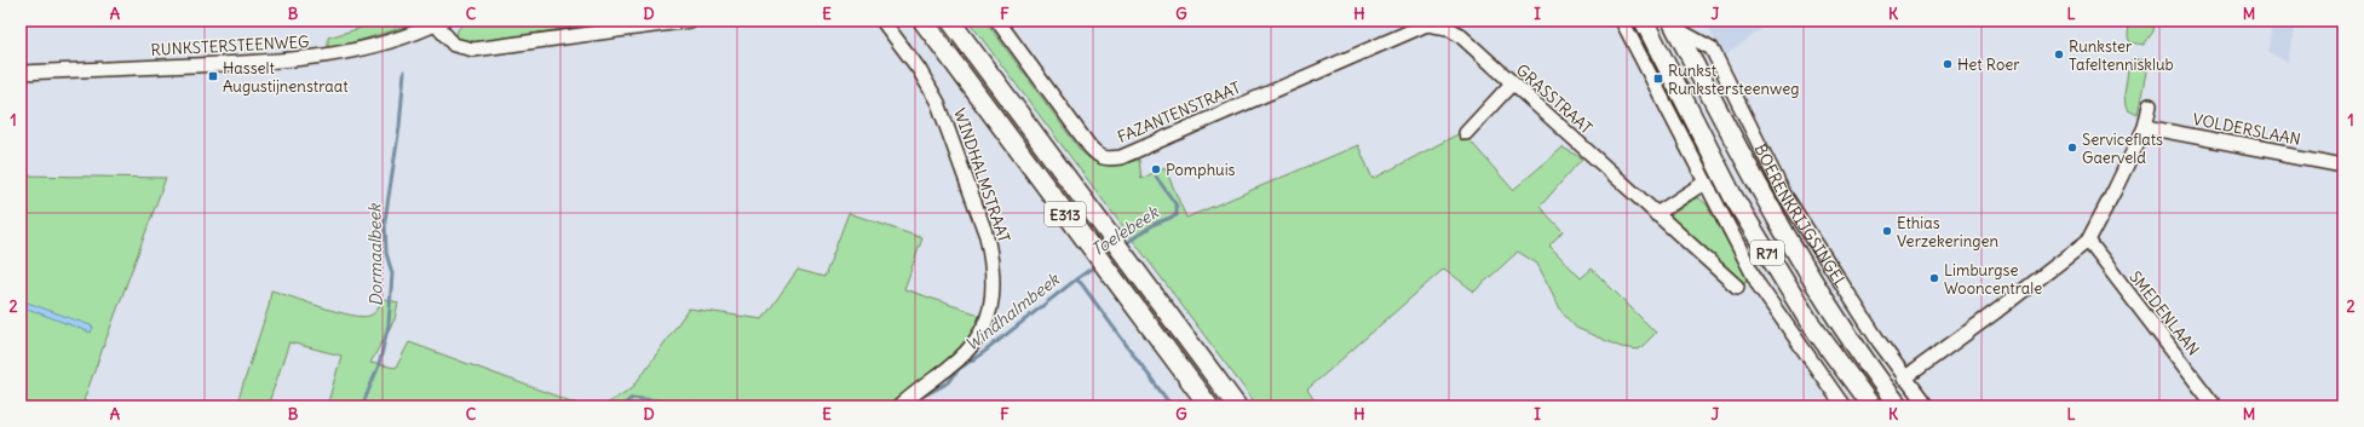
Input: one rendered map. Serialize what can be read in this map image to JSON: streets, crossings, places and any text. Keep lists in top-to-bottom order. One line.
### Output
{"streets":{"highway":["E313","BOERENKRIJGSINGEL","R71"],"street":["RUNKSTERSTEENWEG","GRASSTRAAT","FAZANTENSTRAAT","VOLDERSLAAN","WINDHALMSTRAAT","SMEDENLAAN"]},"crossings":[["GRASSTRAAT","FAZANTENSTRAAT"]],"water":["Toelebeek","Dormaalbeek","Windhalmbeek"],"places":{"other":["Runkster Tafeltennisklub","Het Roer","Serviceflats Gaerveld","Pomphuis","Ethias Verzekeringen","Limburgse Wooncentrale"],"transit":["Hasselt Augustijnenstraat","Runkst Runkstersteenweg"]},"grid":{"columns":["A","B","C","D","E","F","G","H","I","J","K","L","M"],"rows":["1","2"]}}
